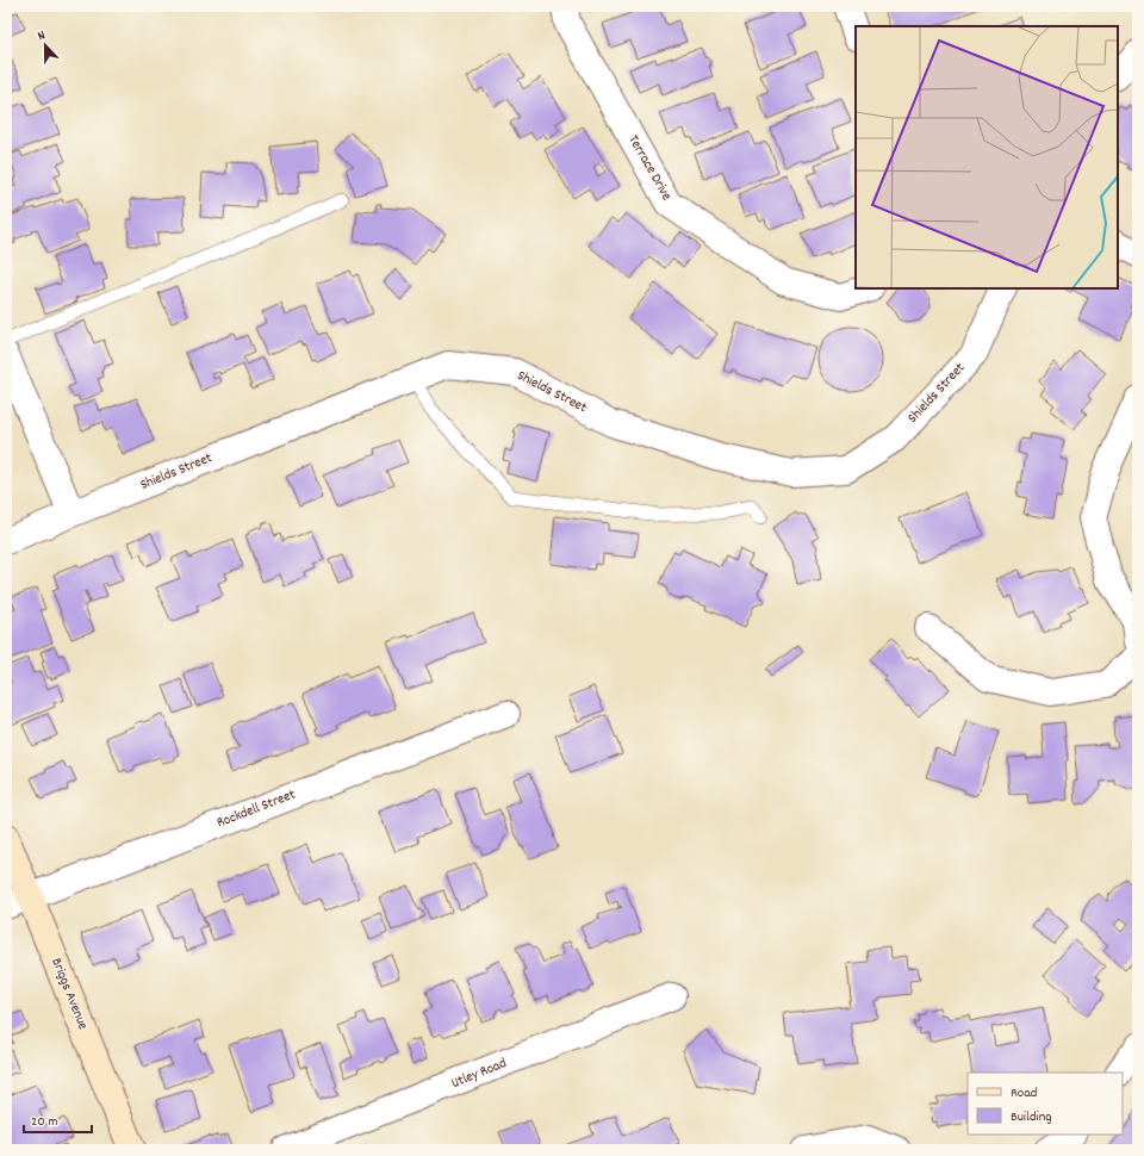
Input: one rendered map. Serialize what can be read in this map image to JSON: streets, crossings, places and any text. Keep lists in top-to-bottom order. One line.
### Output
{"streets":{"street":["Terrace Drive","Shields Street","Rockdell Street","Briggs Avenue","Utley Road"]},"crossings":[["Rockdell Street","Briggs Avenue"]],"legend":["Road","Building"],"scale_bar":"20 m","north":"top"}
